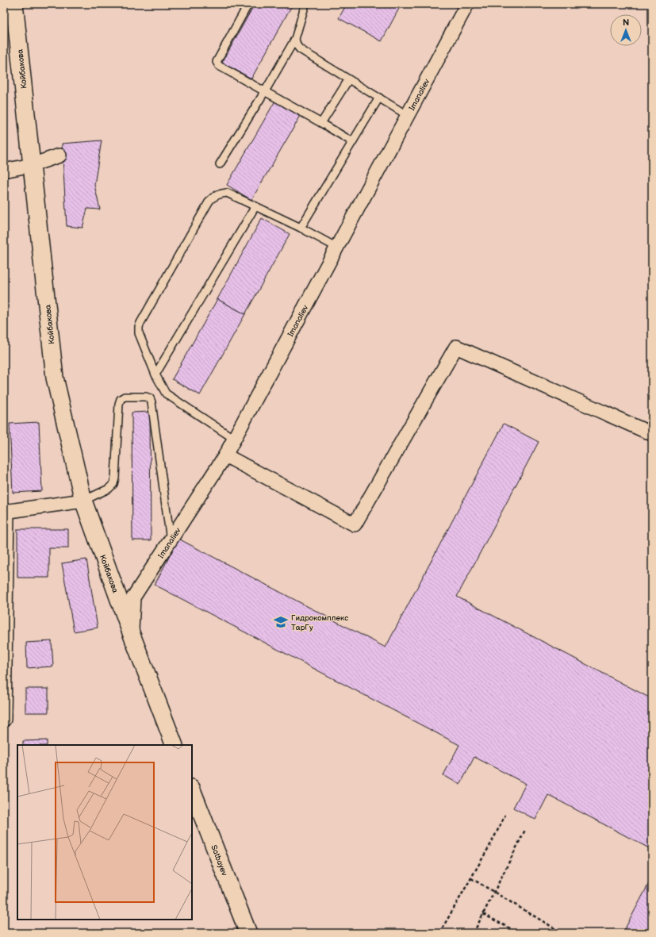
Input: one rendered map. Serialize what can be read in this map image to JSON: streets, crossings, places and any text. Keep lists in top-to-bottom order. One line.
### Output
{"streets":{"street":["Койбакова","Imanaliev","Satbayev"]},"crossings":[["Койбакова","Imanaliev"]],"places":{"school or university":["Гидрокомплекс ТарГу"]},"north":"top"}
